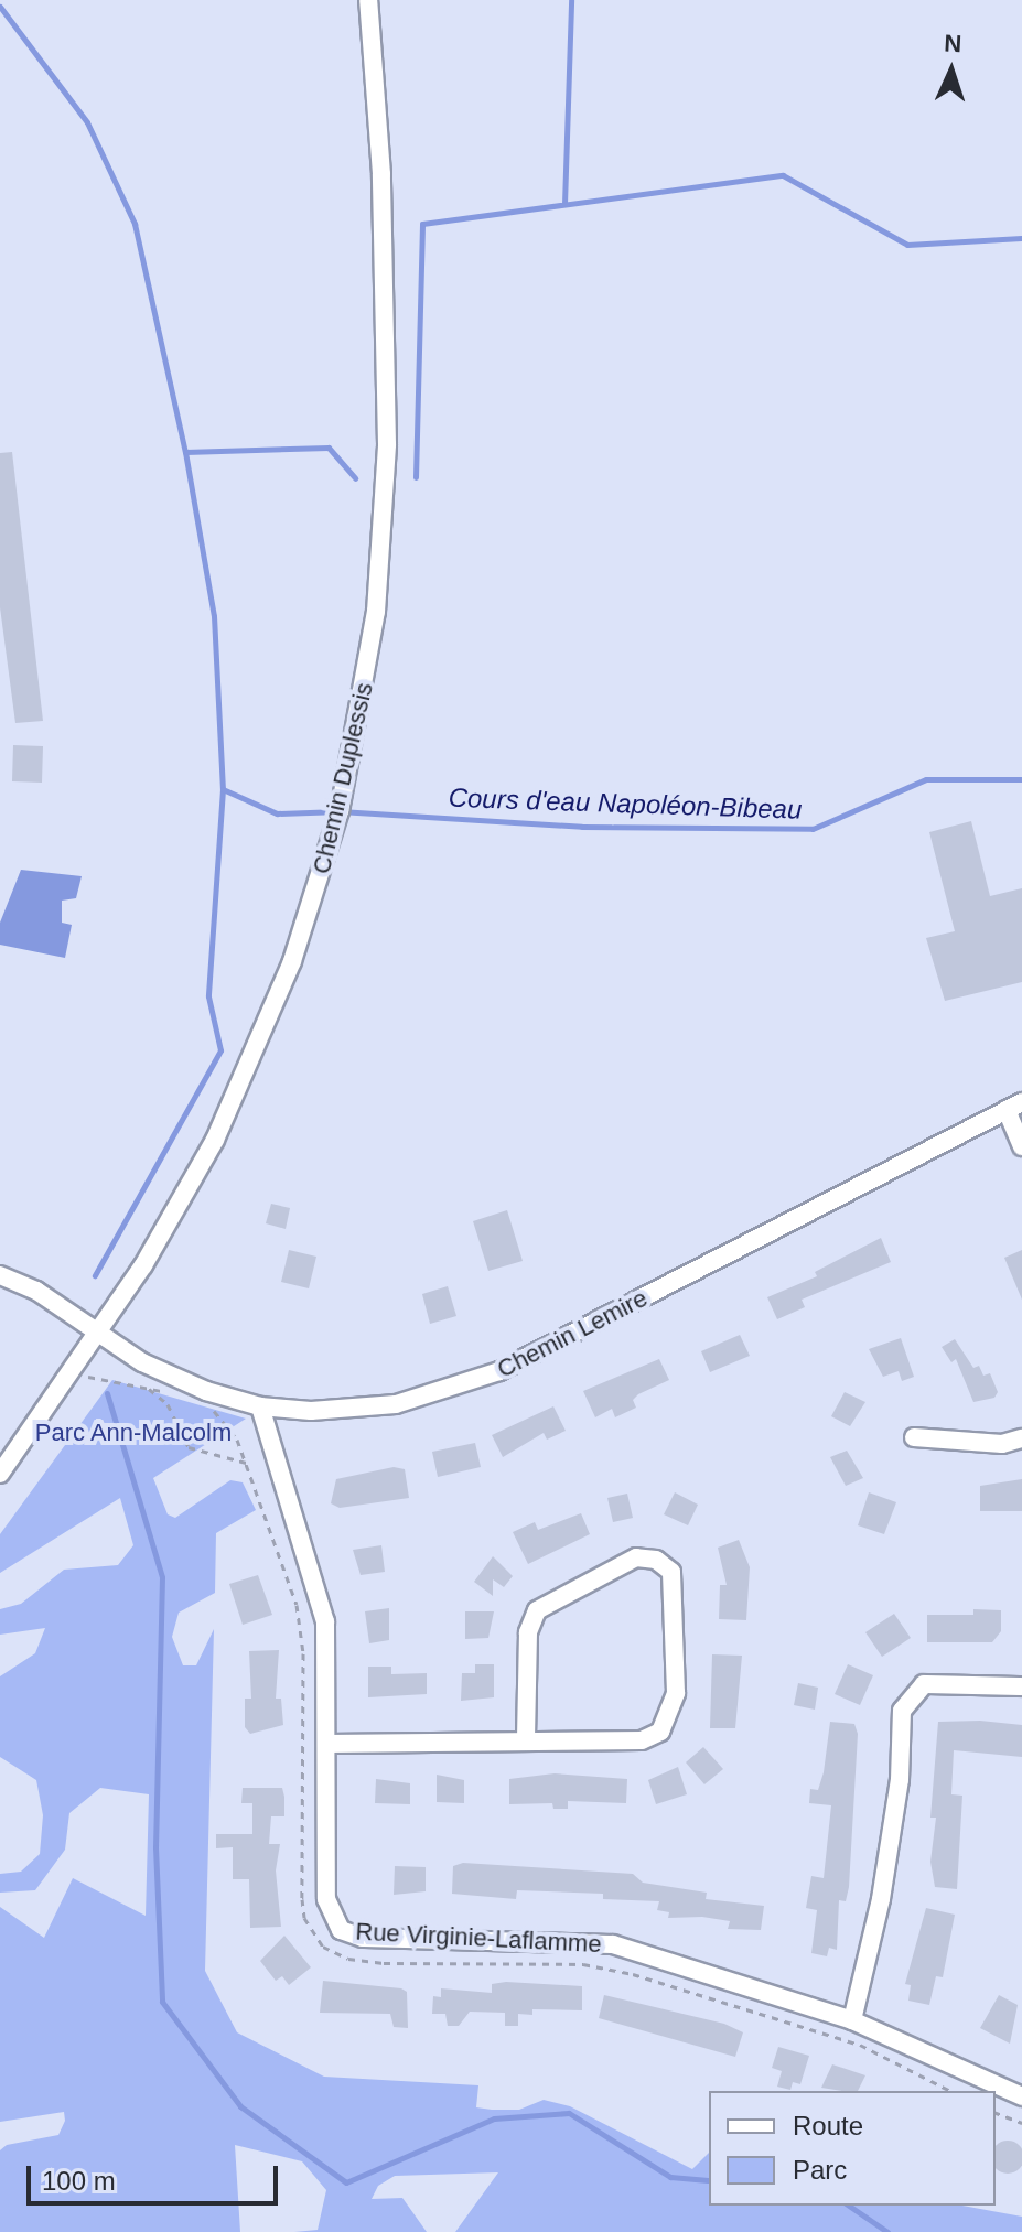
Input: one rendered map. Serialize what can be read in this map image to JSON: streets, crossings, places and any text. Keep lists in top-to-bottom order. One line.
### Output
{"streets":{"street":["Chemin Duplessis","Chemin Lemire","Rue Virginie-Laflamme"]},"crossings":[["Chemin Duplessis","Chemin Lemire"],["Chemin Lemire","Rue Virginie-Laflamme"]],"water":["Cours d'eau Napoléon-Bibeau"],"parks":["Parc Ann-Malcolm"],"legend":["Route","Parc"],"scale_bar":"100 m","north":"top"}
